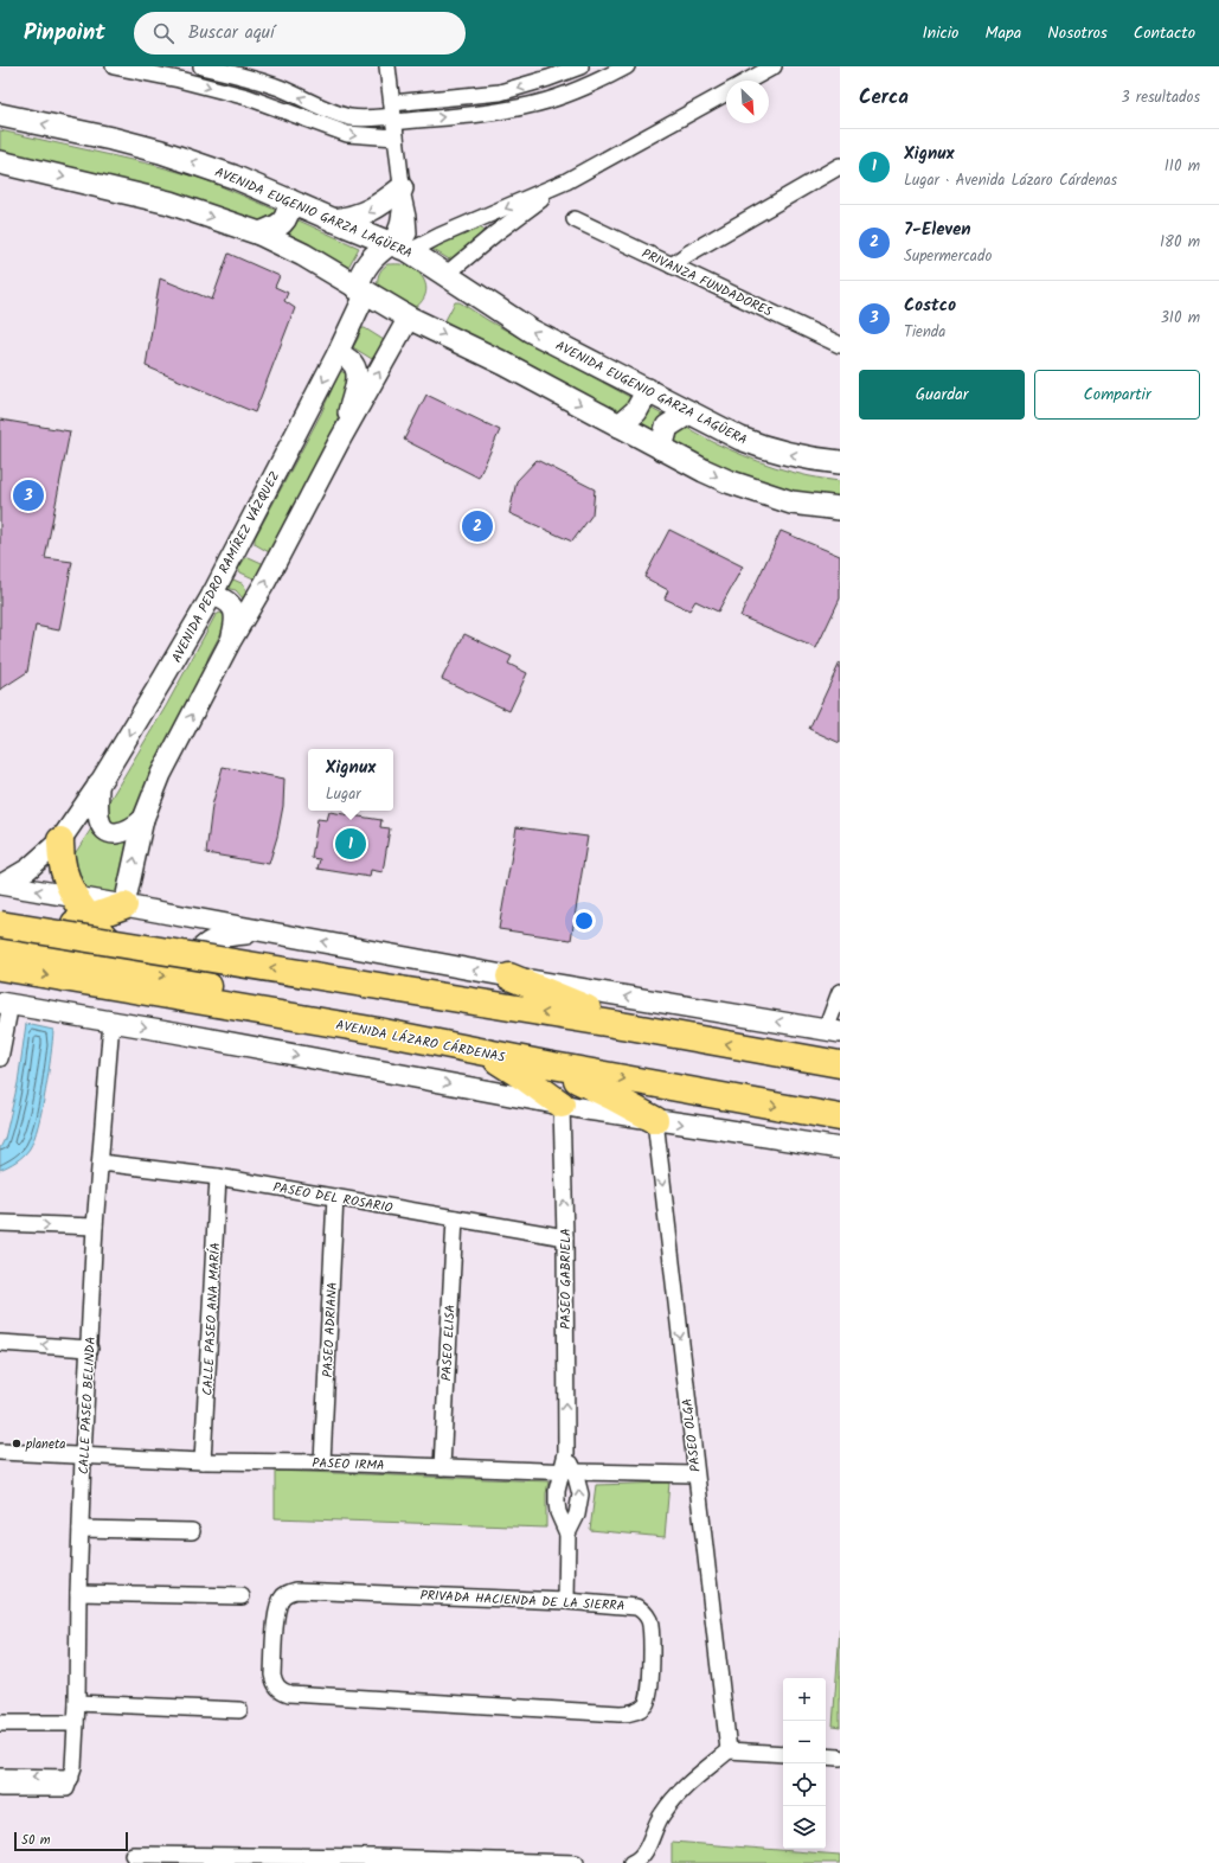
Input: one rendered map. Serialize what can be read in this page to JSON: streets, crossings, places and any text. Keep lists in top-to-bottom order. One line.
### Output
{"streets":{"highway":["AVENIDA LÁZARO CÁRDENAS"],"main road":["AVENIDA EUGENIO GARZA LAGÜERA"],"street":["PRIVANZA FUNDADORES","AVENIDA PEDRO RAMÍREZ VÁZQUEZ","PASEO DEL ROSARIO","PASEO GABRIELA","CALLE PASEO ANA MARÍA","PASEO ADRIANA","PASEO ELISA","CALLE PASEO BELINDA","PASEO OLGA","PASEO IRMA","PRIVADA HACIENDA DE LA SIERRA"]},"crossings":[["PASEO DEL ROSARIO","PASEO GABRIELA"],["PASEO DEL ROSARIO","CALLE PASEO ANA MARÍA"],["PASEO DEL ROSARIO","PASEO ADRIANA"],["PASEO DEL ROSARIO","PASEO ELISA"],["PASEO DEL ROSARIO","CALLE PASEO BELINDA"],["PASEO GABRIELA","PASEO IRMA"],["PASEO GABRIELA","PRIVADA HACIENDA DE LA SIERRA"],["CALLE PASEO ANA MARÍA","PASEO IRMA"],["PASEO ADRIANA","PASEO IRMA"],["PASEO ELISA","PASEO IRMA"],["CALLE PASEO BELINDA","PASEO IRMA"],["PASEO OLGA","PASEO IRMA"]],"one_way":["PASEO GABRIELA","PASEO OLGA"],"places":["planeta"],"scale_bar":"50 m","north":"bottom right","page":{"header":"Pinpoint","search":"Buscar aquí","nav":["Inicio","Mapa","Nosotros","Contacto"],"heading":["Cerca","3 resultados"],"list":[{"mark":"1","name":"Xignux","note":"Lugar · Avenida Lázaro Cárdenas","value":"110 m"},{"mark":"2","name":"7-Eleven","note":"Supermercado","value":"180 m"},{"mark":"3","name":"Costco","note":"Tienda","value":"310 m"}],"buttons":["Guardar","Compartir"],"pins":["3","2","1"],"popup":["Xignux","Lugar"],"map_buttons":["+","−"],"scale":"50 m"}}
